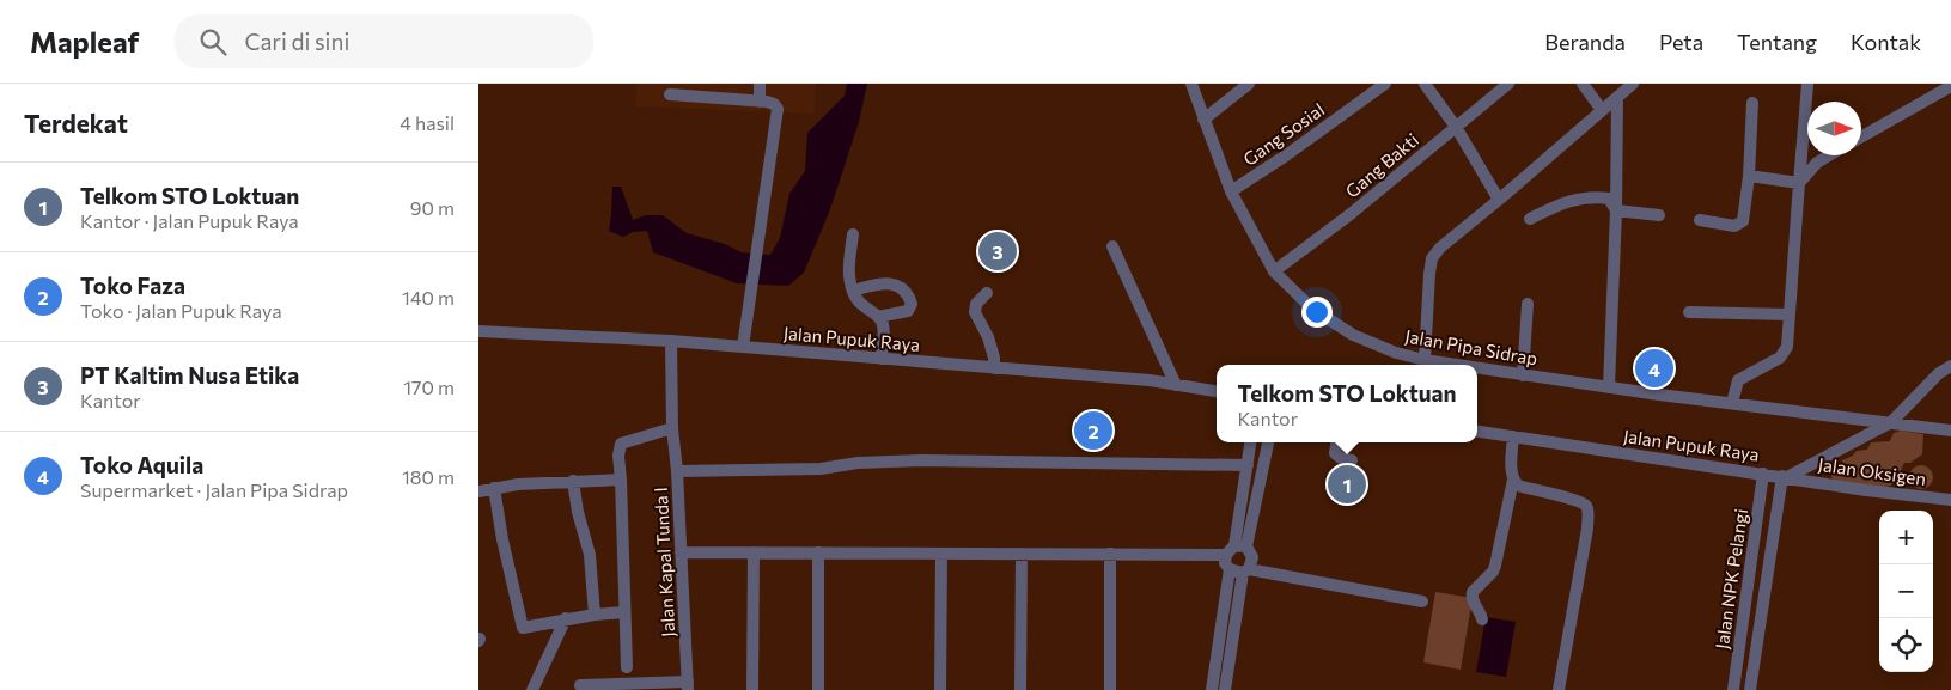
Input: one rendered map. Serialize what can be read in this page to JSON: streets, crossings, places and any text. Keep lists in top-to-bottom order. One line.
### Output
{"streets":{"street":["Gang Sosial","Gang Bakti","Jalan Pupuk Raya","Jalan Pipa Sidrap","Jalan Oksigen","Jalan Kapal Tunda I","Jalan NPK Pelangi"]},"crossings":[["Gang Sosial","Jalan Pipa Sidrap"],["Gang Bakti","Jalan Pipa Sidrap"],["Jalan Pupuk Raya","Jalan Oksigen"],["Jalan Pupuk Raya","Jalan Kapal Tunda I"],["Jalan Pupuk Raya","Jalan NPK Pelangi"],["Jalan Oksigen","Jalan NPK Pelangi"]],"north":"right","page":{"header":"Mapleaf","search":"Cari di sini","nav":["Beranda","Peta","Tentang","Kontak"],"heading":["Terdekat","4 hasil"],"list":[{"mark":"1","name":"Telkom STO Loktuan","note":"Kantor · Jalan Pupuk Raya","value":"90 m"},{"mark":"2","name":"Toko Faza","note":"Toko · Jalan Pupuk Raya","value":"140 m"},{"mark":"3","name":"PT Kaltim Nusa Etika","note":"Kantor","value":"170 m"},{"mark":"4","name":"Toko Aquila","note":"Supermarket · Jalan Pipa Sidrap","value":"180 m"}],"pins":["3","4","2","1"],"popup":["Telkom STO Loktuan","Kantor"],"map_buttons":["+","−"]}}
